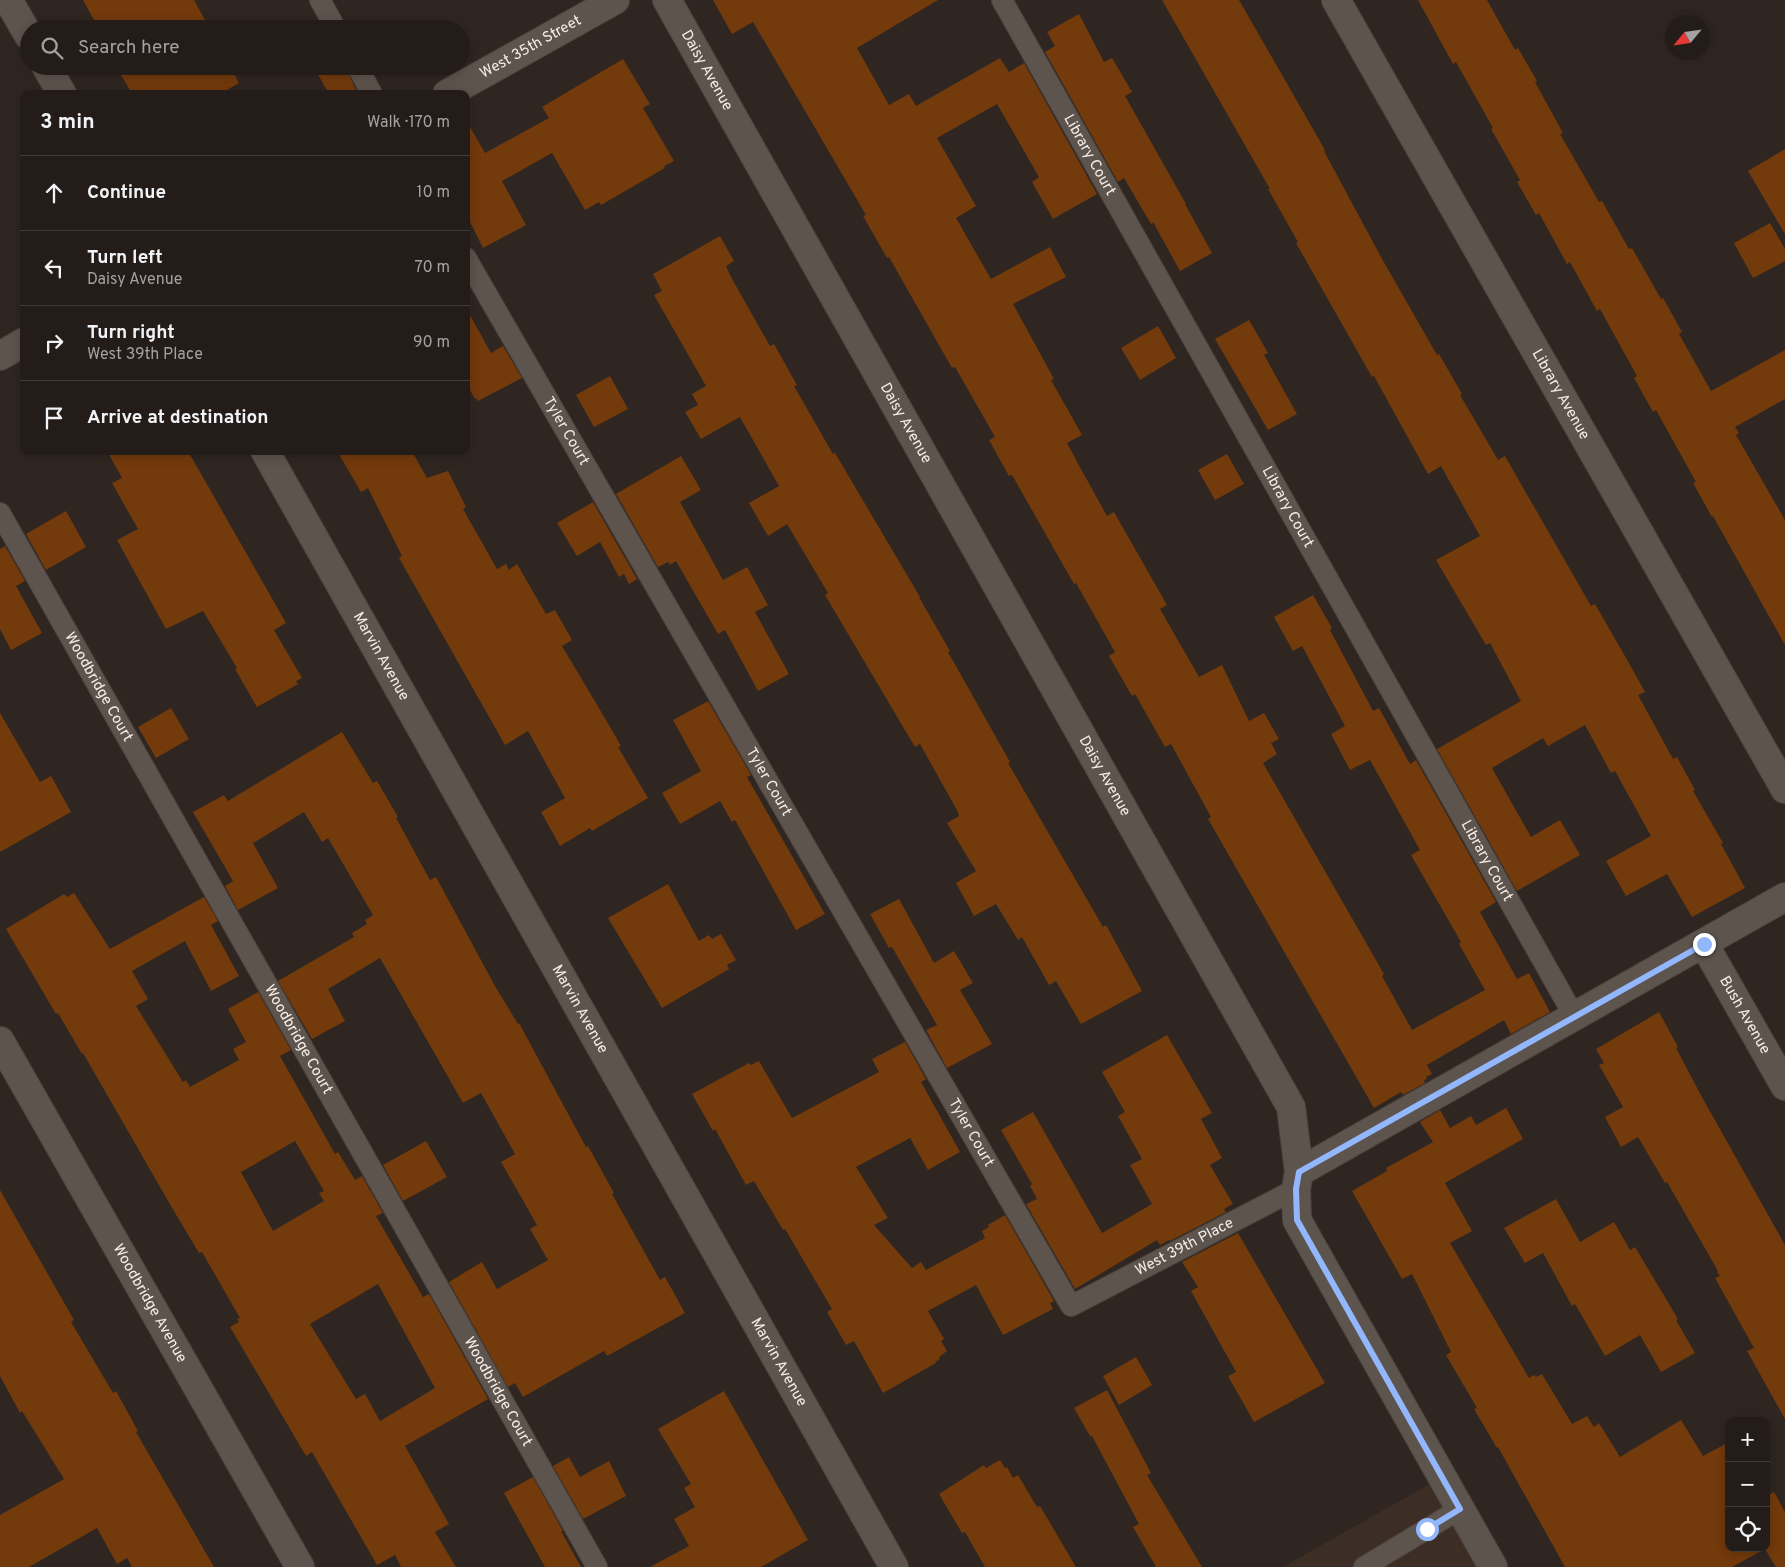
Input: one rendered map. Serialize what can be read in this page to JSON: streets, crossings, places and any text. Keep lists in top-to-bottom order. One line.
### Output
{"streets":{"street":["West 35th Street","Daisy Avenue","Library Avenue","Marvin Avenue","Bush Avenue","West 39th Place","Woodbridge Avenue"],"lane":["Library Court","Tyler Court","Woodbridge Court"]},"crossings":[["Daisy Avenue","West 39th Place"],["Library Court","West 39th Place"],["Tyler Court","West 39th Place"],["Bush Avenue","West 39th Place"]],"north":"bottom left","page":{"search":"Search here","heading":["3 min","Walk · 170 m"],"list":[["Continue","10 m"],["Turn left","Daisy Avenue","70 m"],["Turn right","West 39th Place","90 m"],"Arrive at destination"],"map_buttons":["+","−"]}}
